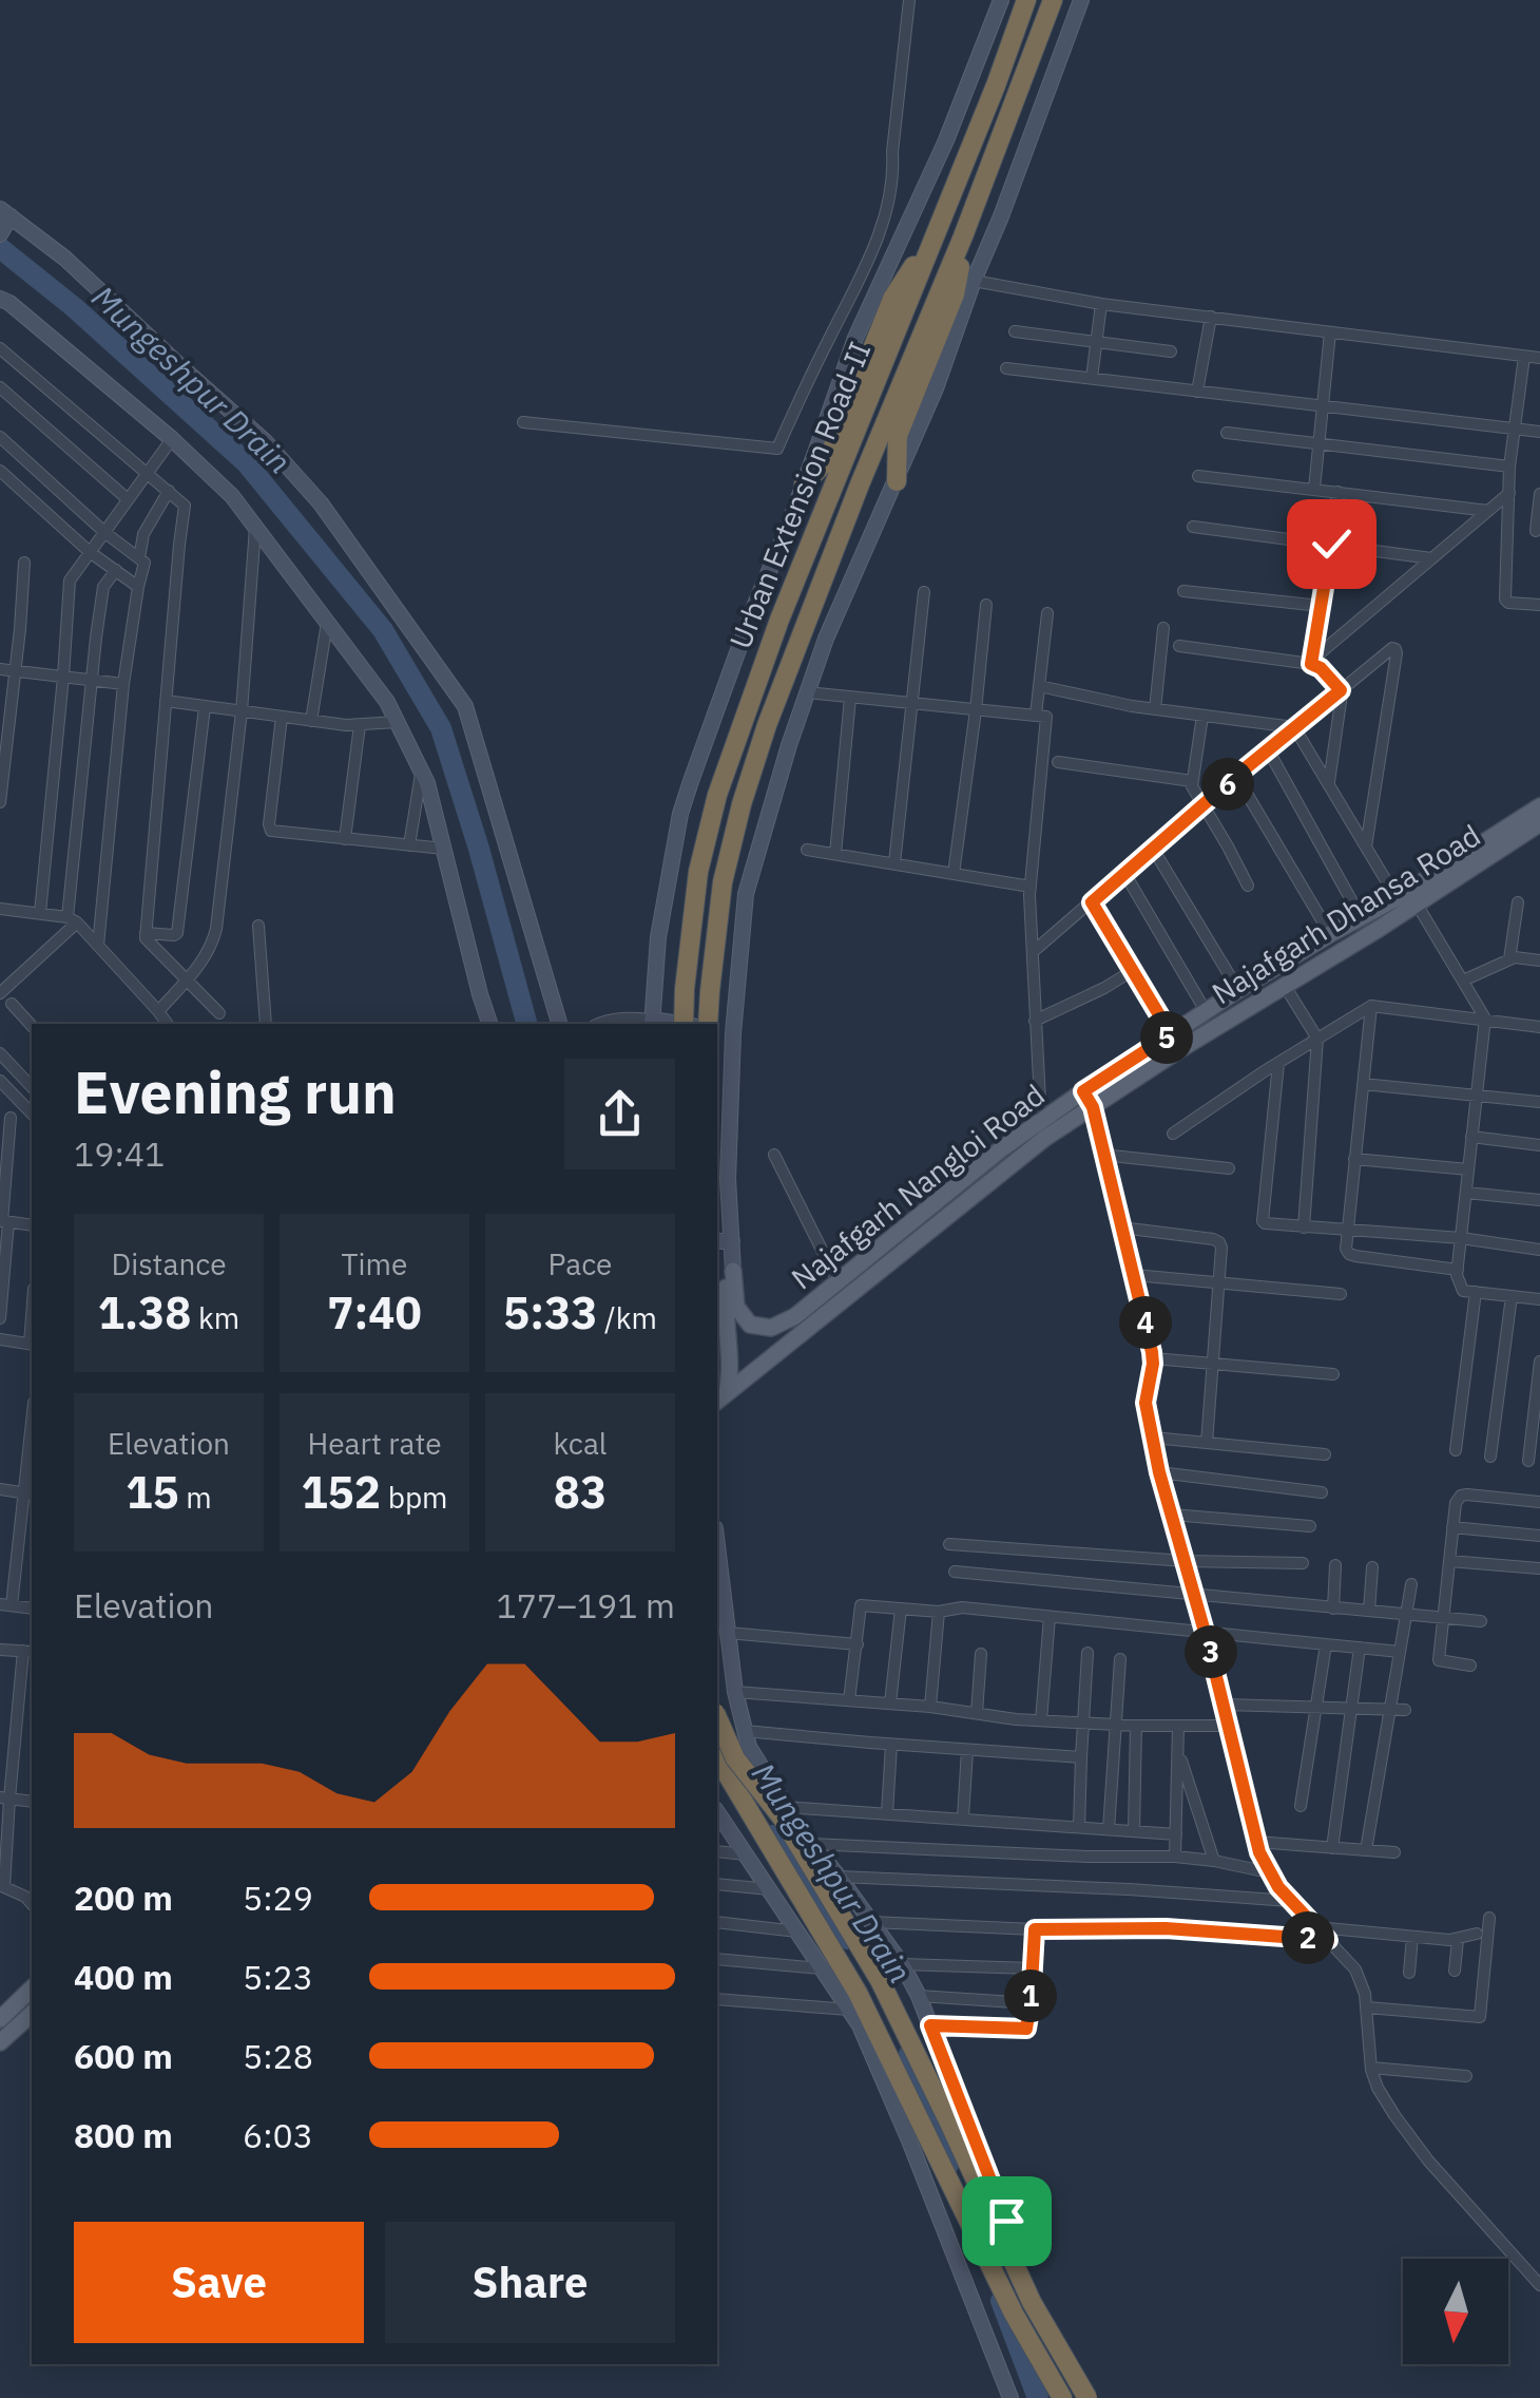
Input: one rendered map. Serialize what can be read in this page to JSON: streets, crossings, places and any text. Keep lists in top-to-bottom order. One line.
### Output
{"streets":{"highway":["Urban Extension Road-II"],"main road":["Najafgarh Dhansa Road","Najafgarh Nangloi Road"]},"crossings":[["Najafgarh Dhansa Road","Najafgarh Nangloi Road"]],"water":["Mungeshpur Drain"],"north":"bottom","page":{"pins":["6","5","4","3","2","1"],"heading":["Evening run","19:41"],"stats":[["Distance","1.38 km"],["Time","7:40"],["Pace","5:33 /km"],["Elevation","15 m"],["Heart rate","152 bpm"],["kcal","83"]],"chart":["Elevation","177–191 m"],"list":[{"name":"200 m","note":"5:29"},{"name":"400 m","note":"5:23"},{"name":"600 m","note":"5:28"},{"name":"800 m","note":"6:03"}],"buttons":["Save","Share"]}}
